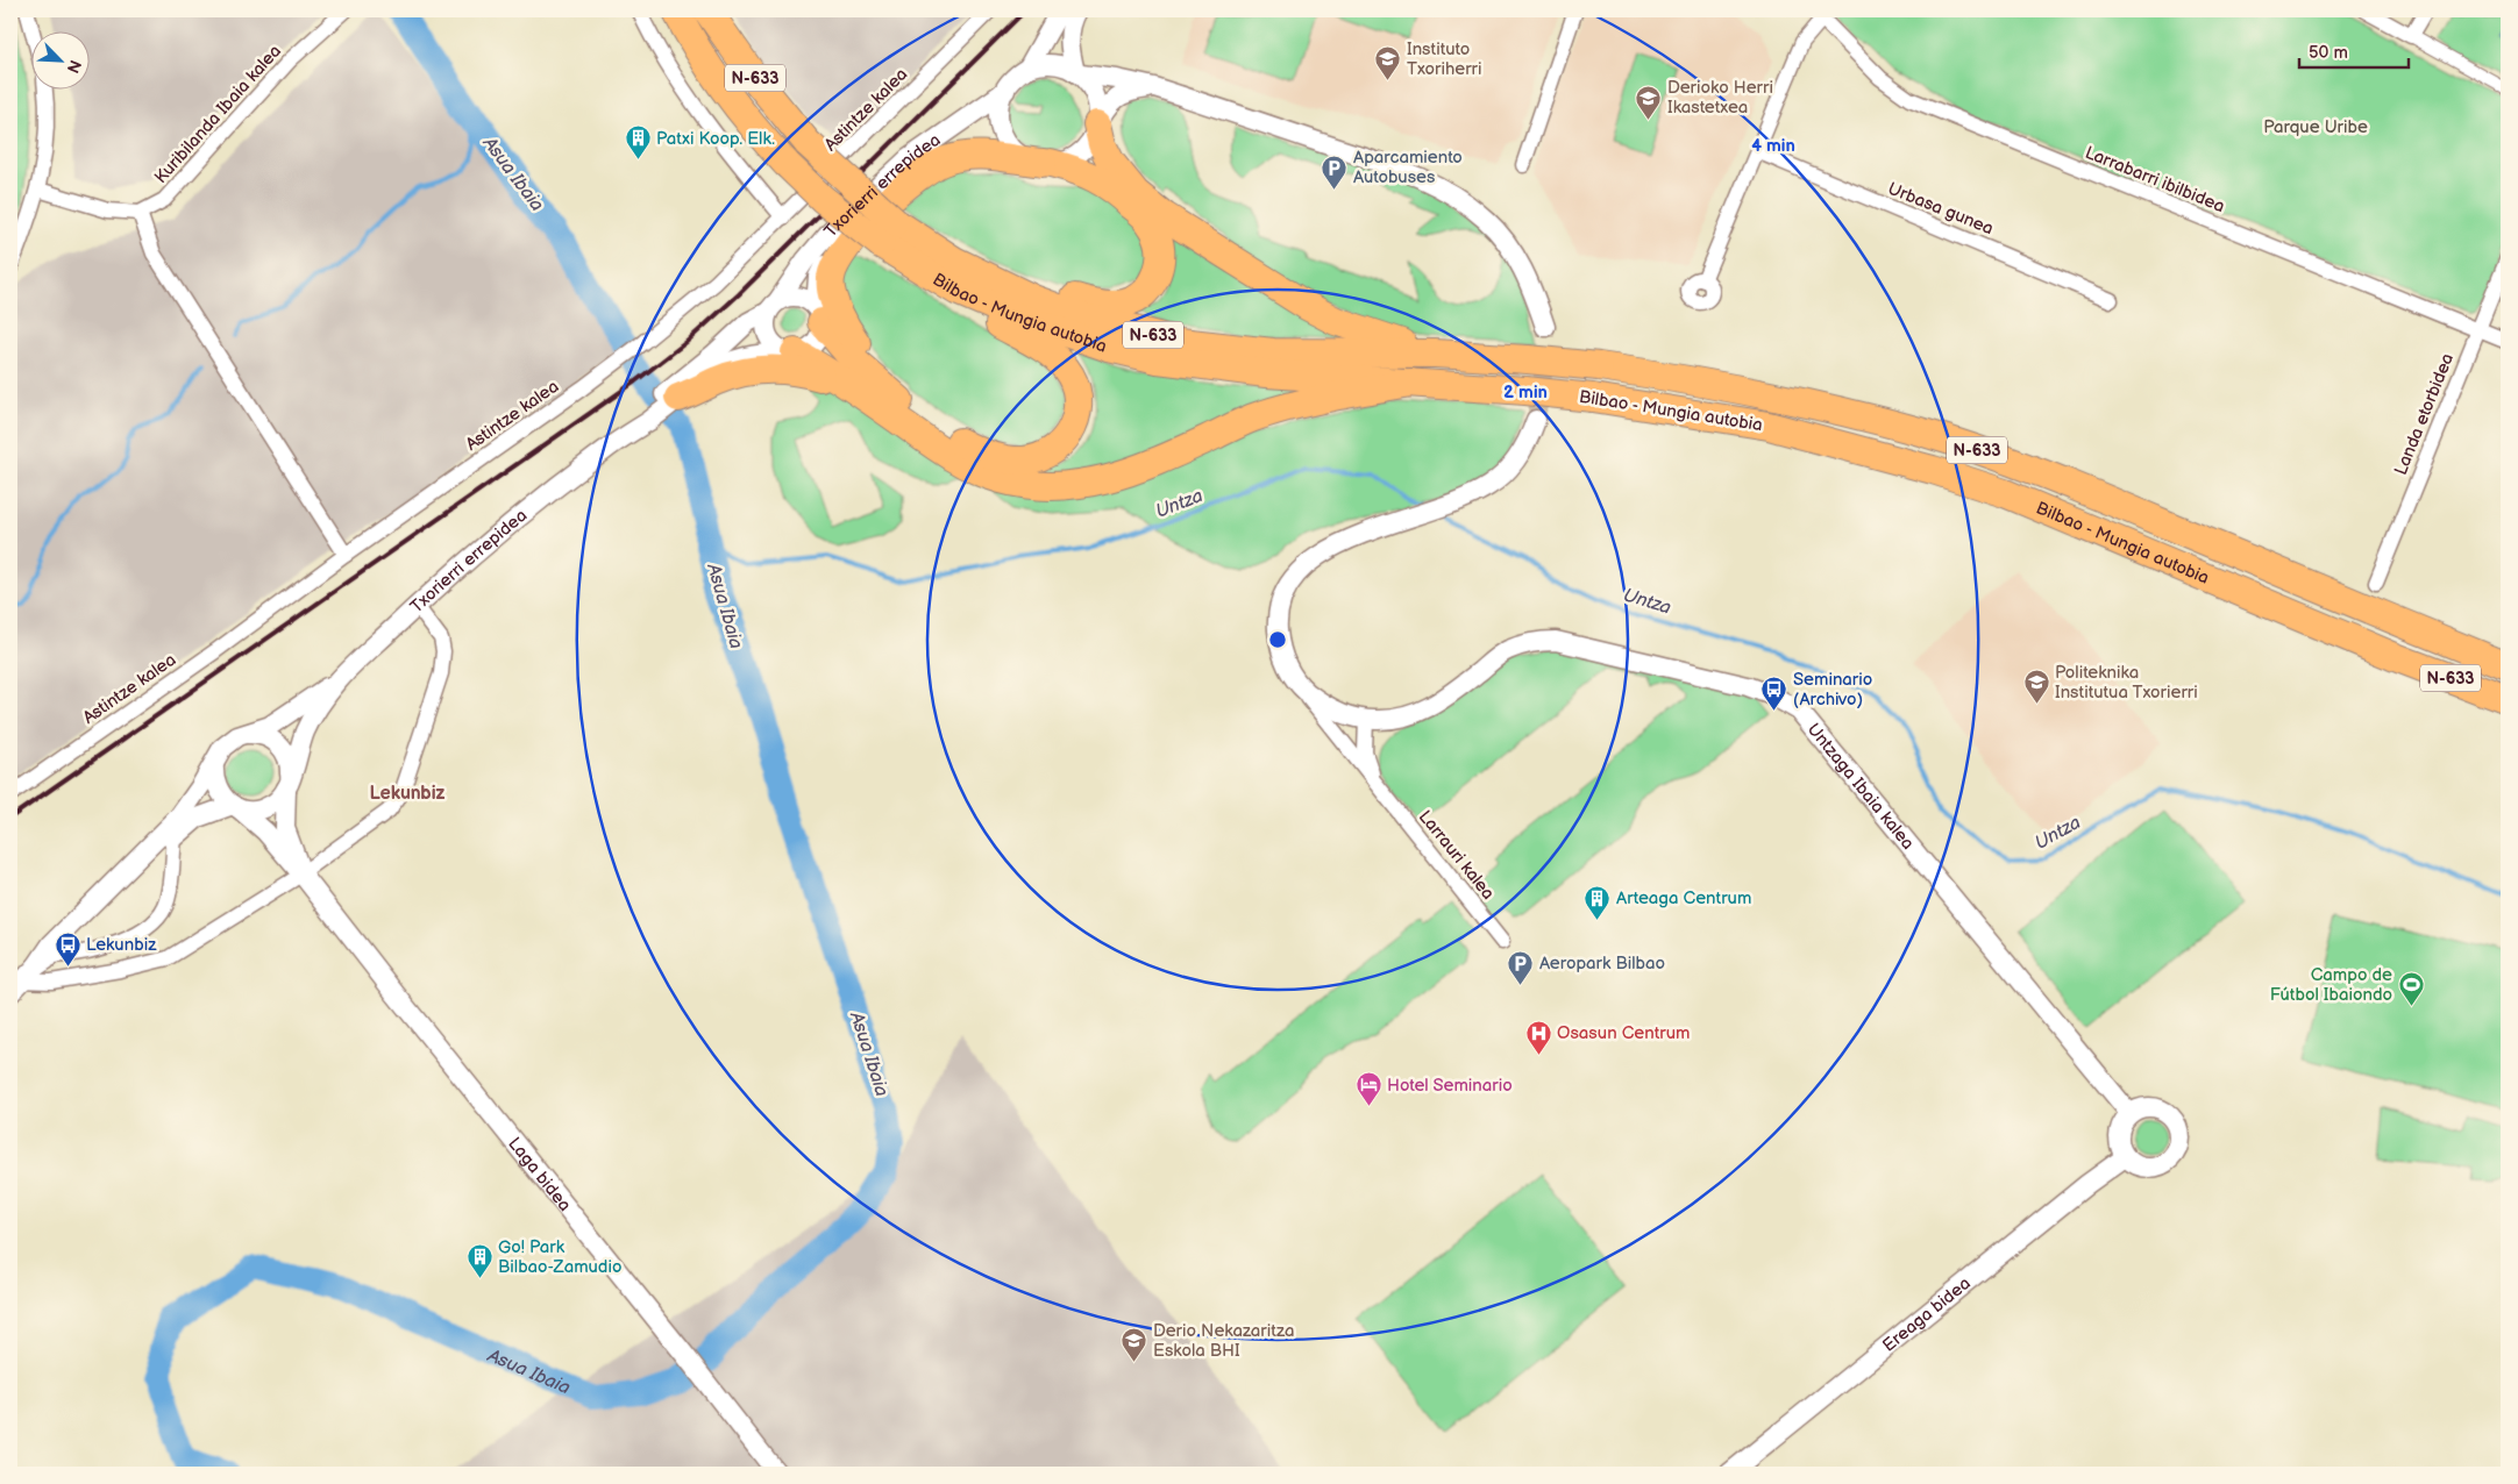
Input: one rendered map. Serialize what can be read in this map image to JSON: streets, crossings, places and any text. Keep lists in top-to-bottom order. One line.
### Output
{"streets":{"highway":["N-633","Bilbao - Mungia autobia"],"street":["Astintze kalea","Kuribilanda Ibaia kalea","Larrabarri ibilbidea","Txorierri errepidea","Urbasa gunea","Landa etorbidea","Untzaga Ibaia kalea","Larrauri kalea","Laga bidea","Ereaga bidea"]},"crossings":[["N-633","Bilbao - Mungia autobia"],["Larrabarri ibilbidea","Landa etorbidea"],["Untzaga Ibaia kalea","Ereaga bidea"]],"districts":["Lekunbiz"],"water":["Asua Ibaia","Untza"],"parks":["Parque Uribe"],"places":{"school or university":["Instituto Txoriherri","Derioko Herri Ikastetxea","Politeknika Institutua Txorierri","Derio Nekazaritza Eskola BHI"],"building":["Patxi Koop. Elk.","Arteaga Centrum","Go! Park Bilbao-Zamudio"],"parking":["Aparcamiento Autobuses","Aeropark Bilbao"],"bus stop":["Seminario (Archivo)","Lekunbiz"],"sports":["Campo de Fútbol Ibaiondo"],"hospital":["Osasun Centrum"],"hotel":["Hotel Seminario"]},"scale_bar":"50 m","north":"bottom right","rings":["4 min","2 min"]}
